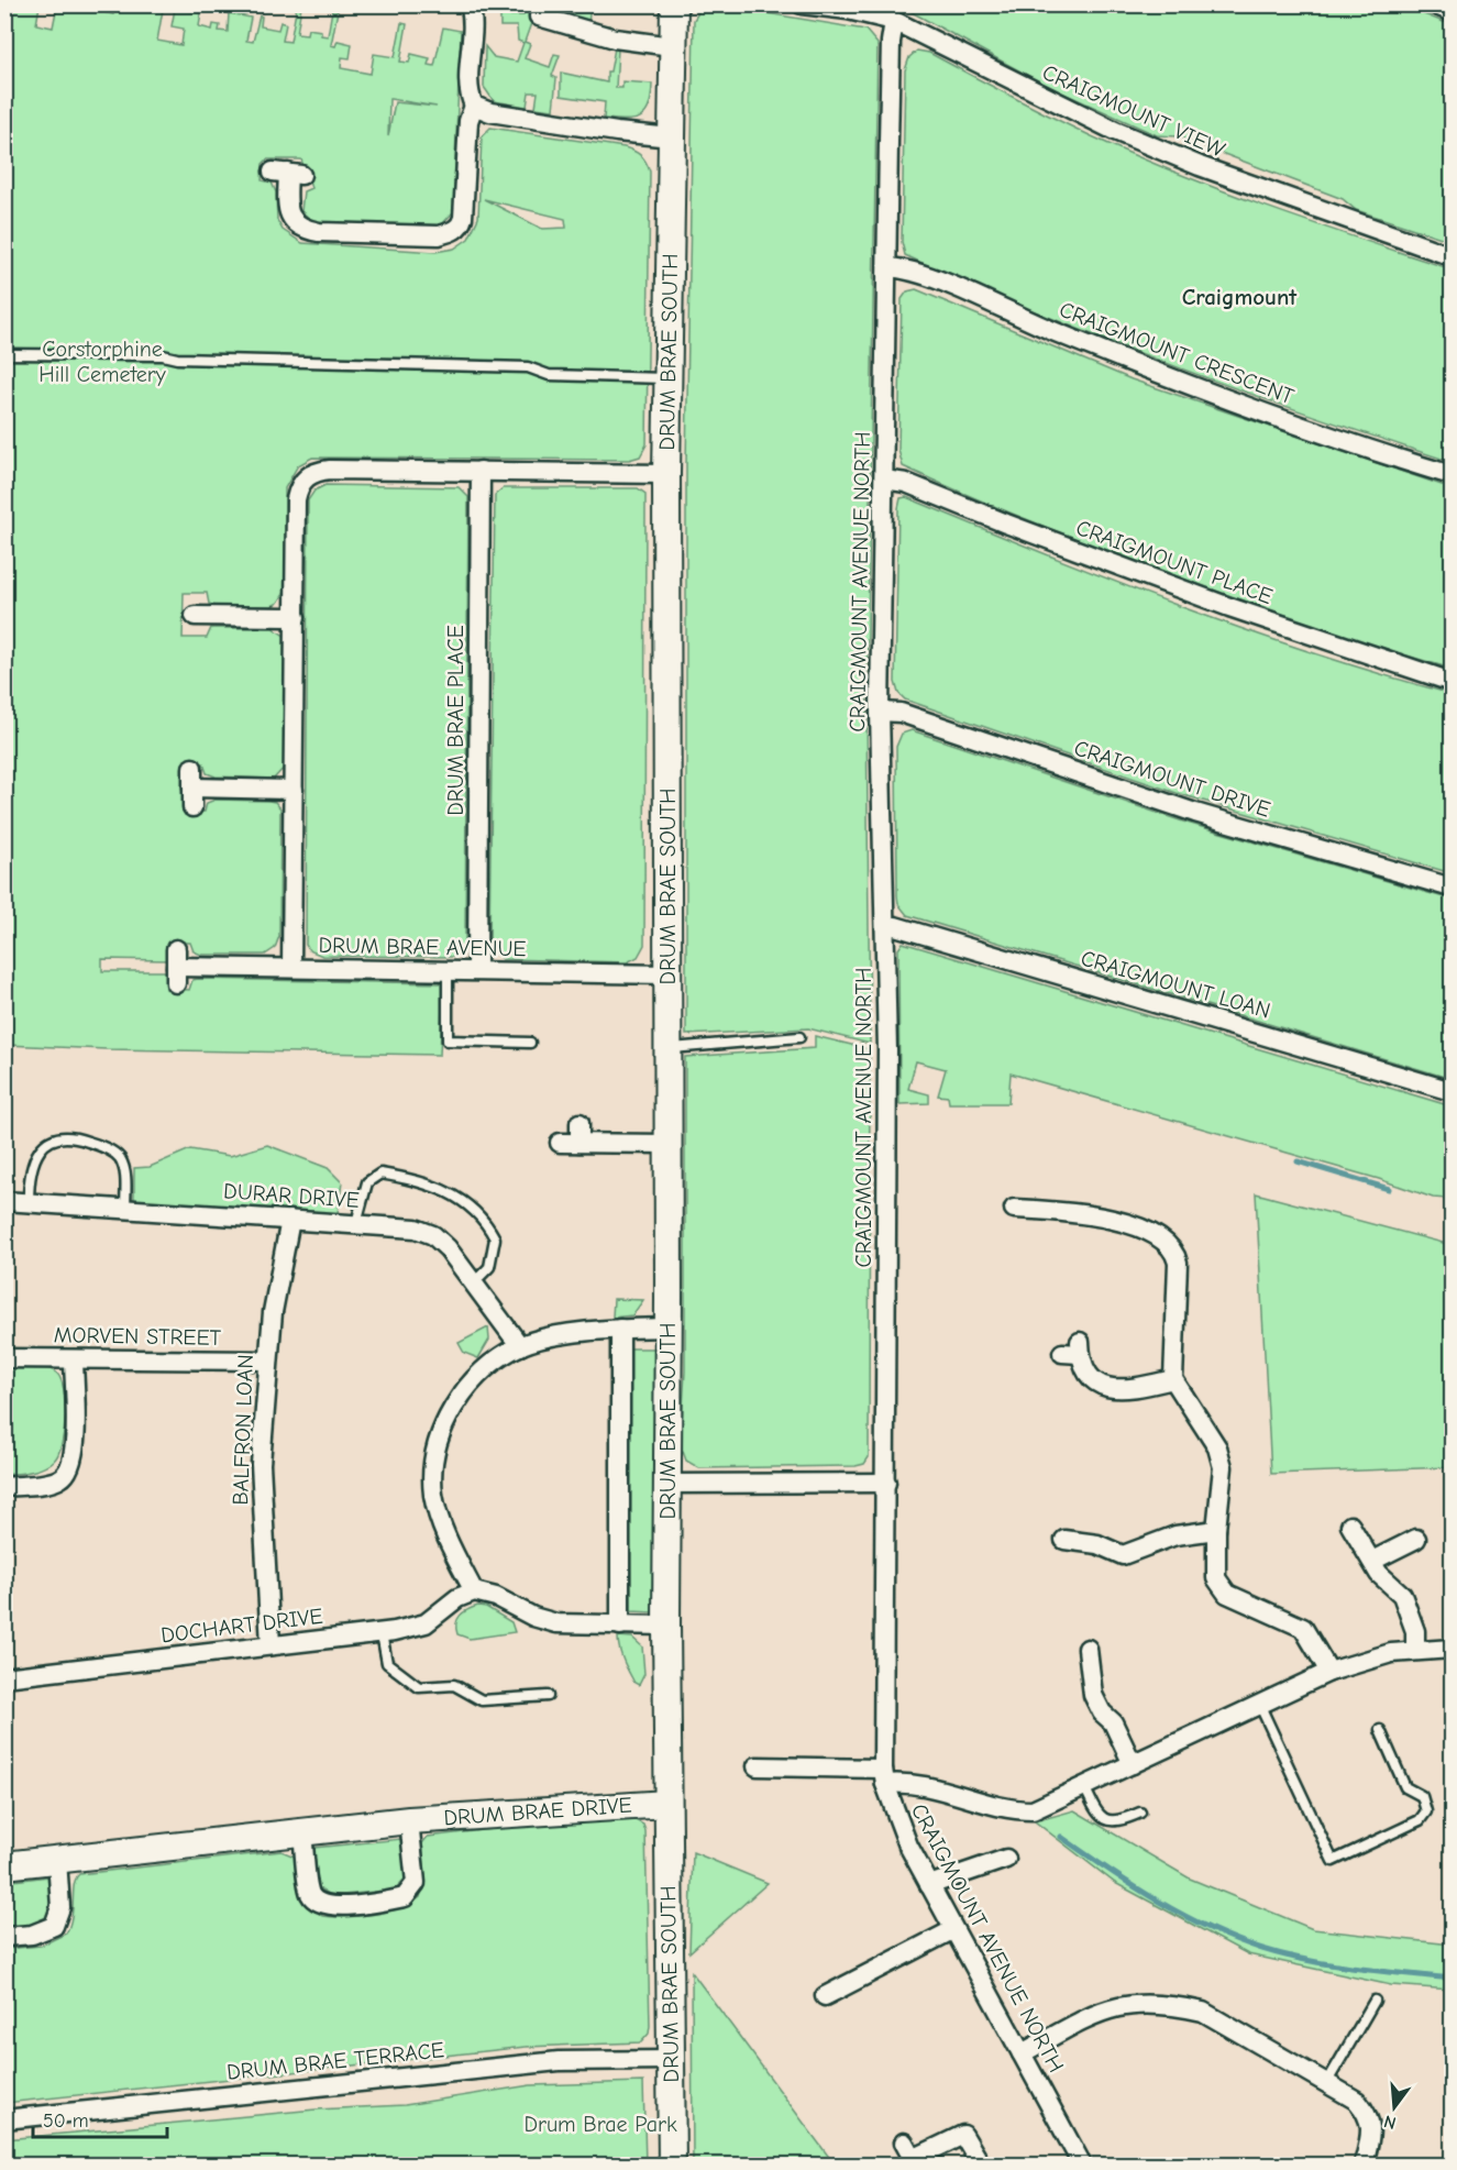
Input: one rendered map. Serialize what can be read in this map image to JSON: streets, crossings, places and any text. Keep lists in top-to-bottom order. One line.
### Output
{"streets":{"main road":["DRUM BRAE SOUTH","DRUM BRAE DRIVE"],"street":["CRAIGMOUNT VIEW","CRAIGMOUNT CRESCENT","CRAIGMOUNT PLACE","CRAIGMOUNT AVENUE NORTH","DRUM BRAE PLACE","CRAIGMOUNT DRIVE","DRUM BRAE AVENUE","CRAIGMOUNT LOAN","DURAR DRIVE","MORVEN STREET","BALFRON LOAN","DOCHART DRIVE","DRUM BRAE TERRACE"]},"crossings":[["CRAIGMOUNT VIEW","CRAIGMOUNT AVENUE NORTH"],["DRUM BRAE SOUTH","DRUM BRAE AVENUE"],["DRUM BRAE SOUTH","DRUM BRAE DRIVE"],["DRUM BRAE SOUTH","DRUM BRAE TERRACE"],["CRAIGMOUNT CRESCENT","CRAIGMOUNT AVENUE NORTH"],["CRAIGMOUNT PLACE","CRAIGMOUNT AVENUE NORTH"],["CRAIGMOUNT AVENUE NORTH","CRAIGMOUNT DRIVE"],["CRAIGMOUNT AVENUE NORTH","CRAIGMOUNT LOAN"],["DRUM BRAE PLACE","DRUM BRAE AVENUE"],["DURAR DRIVE","BALFRON LOAN"],["MORVEN STREET","BALFRON LOAN"],["BALFRON LOAN","DOCHART DRIVE"]],"districts":["Craigmount"],"parks":["Corstorphine Hill Cemetery","Drum Brae Park"],"scale_bar":"50 m","north":"bottom"}
